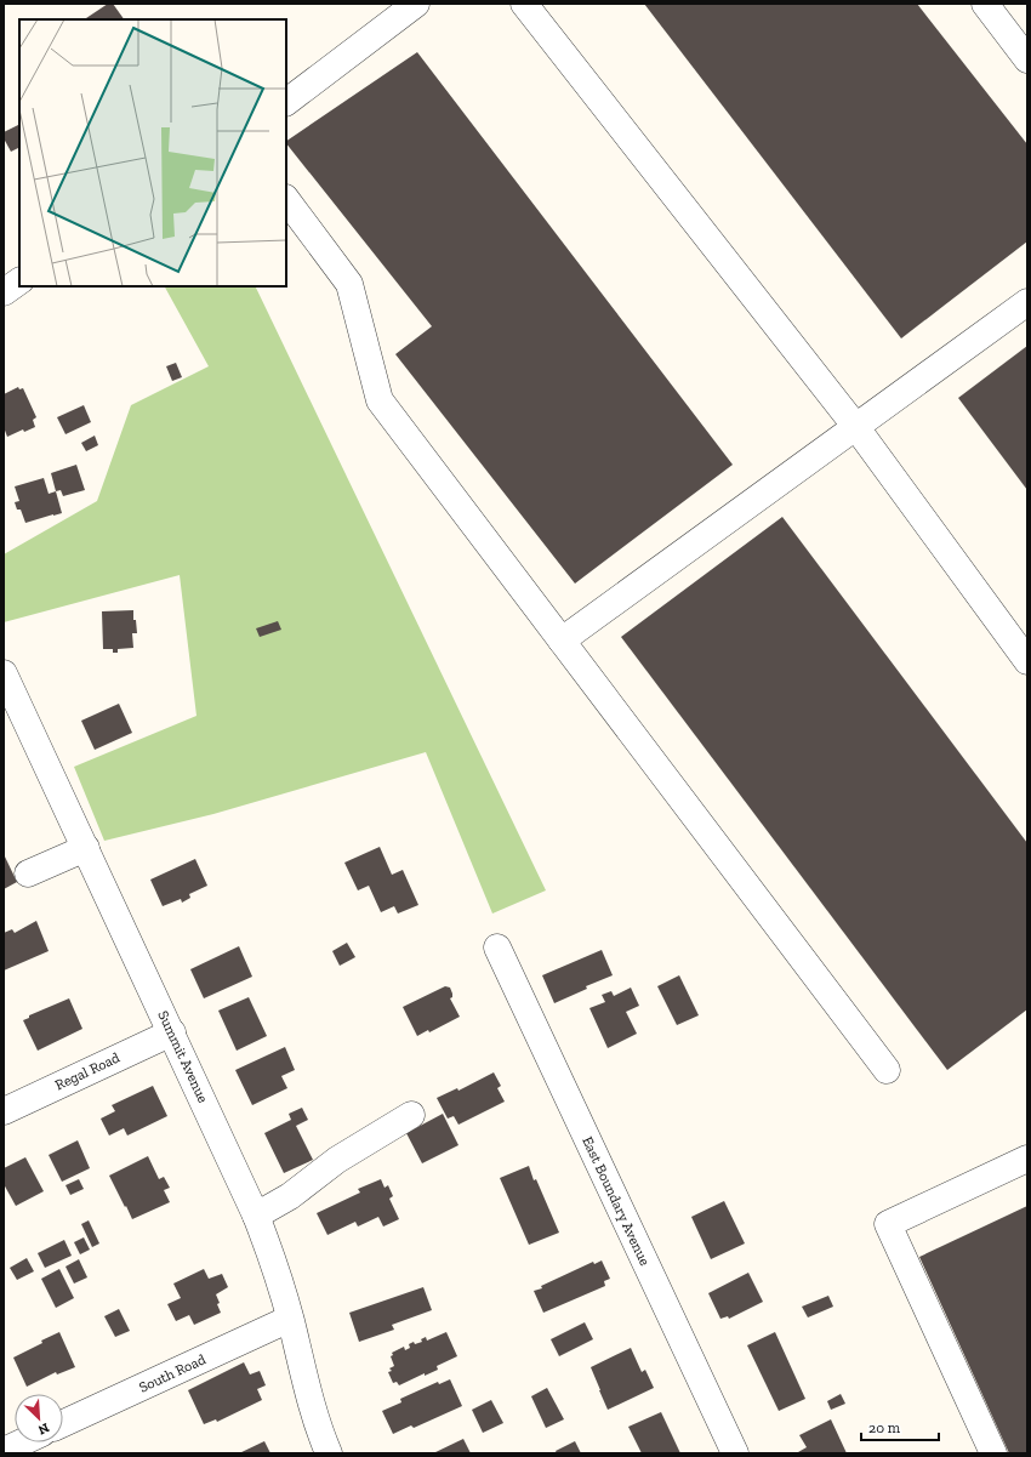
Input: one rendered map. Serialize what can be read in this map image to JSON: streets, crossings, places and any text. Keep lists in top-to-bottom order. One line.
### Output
{"streets":{"street":["Summit Avenue","Regal Road","East Boundary Avenue","South Road"]},"crossings":[["Summit Avenue","Regal Road"],["Summit Avenue","South Road"]],"scale_bar":"20 m","north":"bottom right"}
